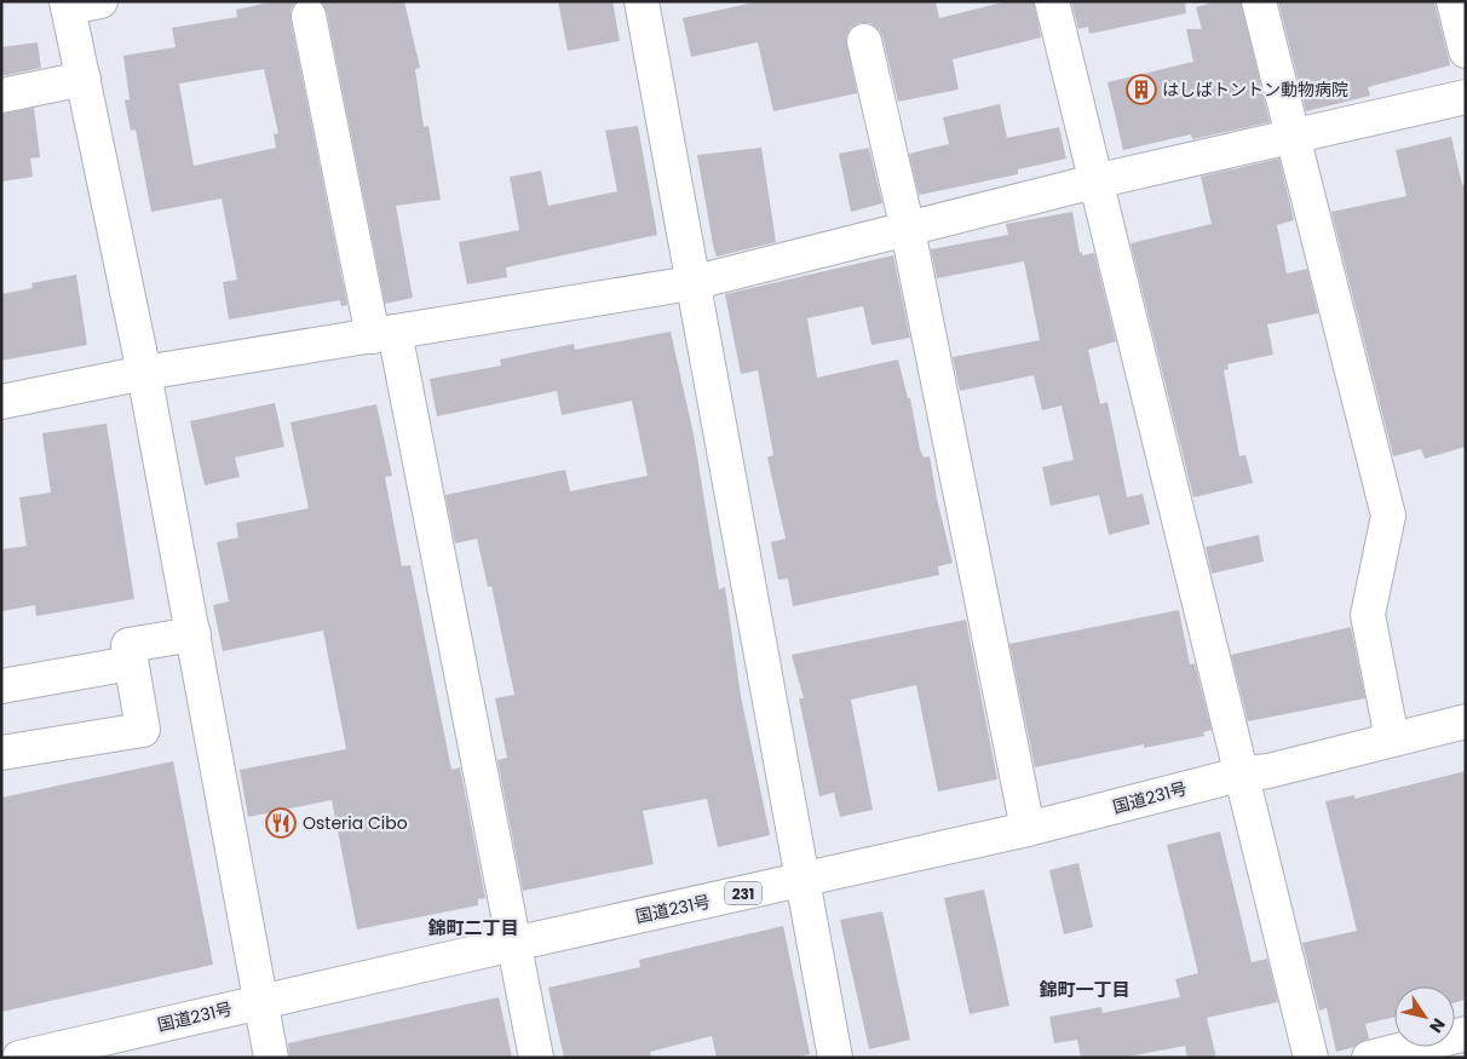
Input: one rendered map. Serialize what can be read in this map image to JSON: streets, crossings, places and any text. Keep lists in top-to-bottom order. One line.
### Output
{"streets":{"main road":["国道231号","231"]},"districts":["錦町二丁目","錦町一丁目"],"places":{"building":["はしばトントン動物病院"],"restaurant":["Osteria Cibo"]},"north":"bottom right"}
